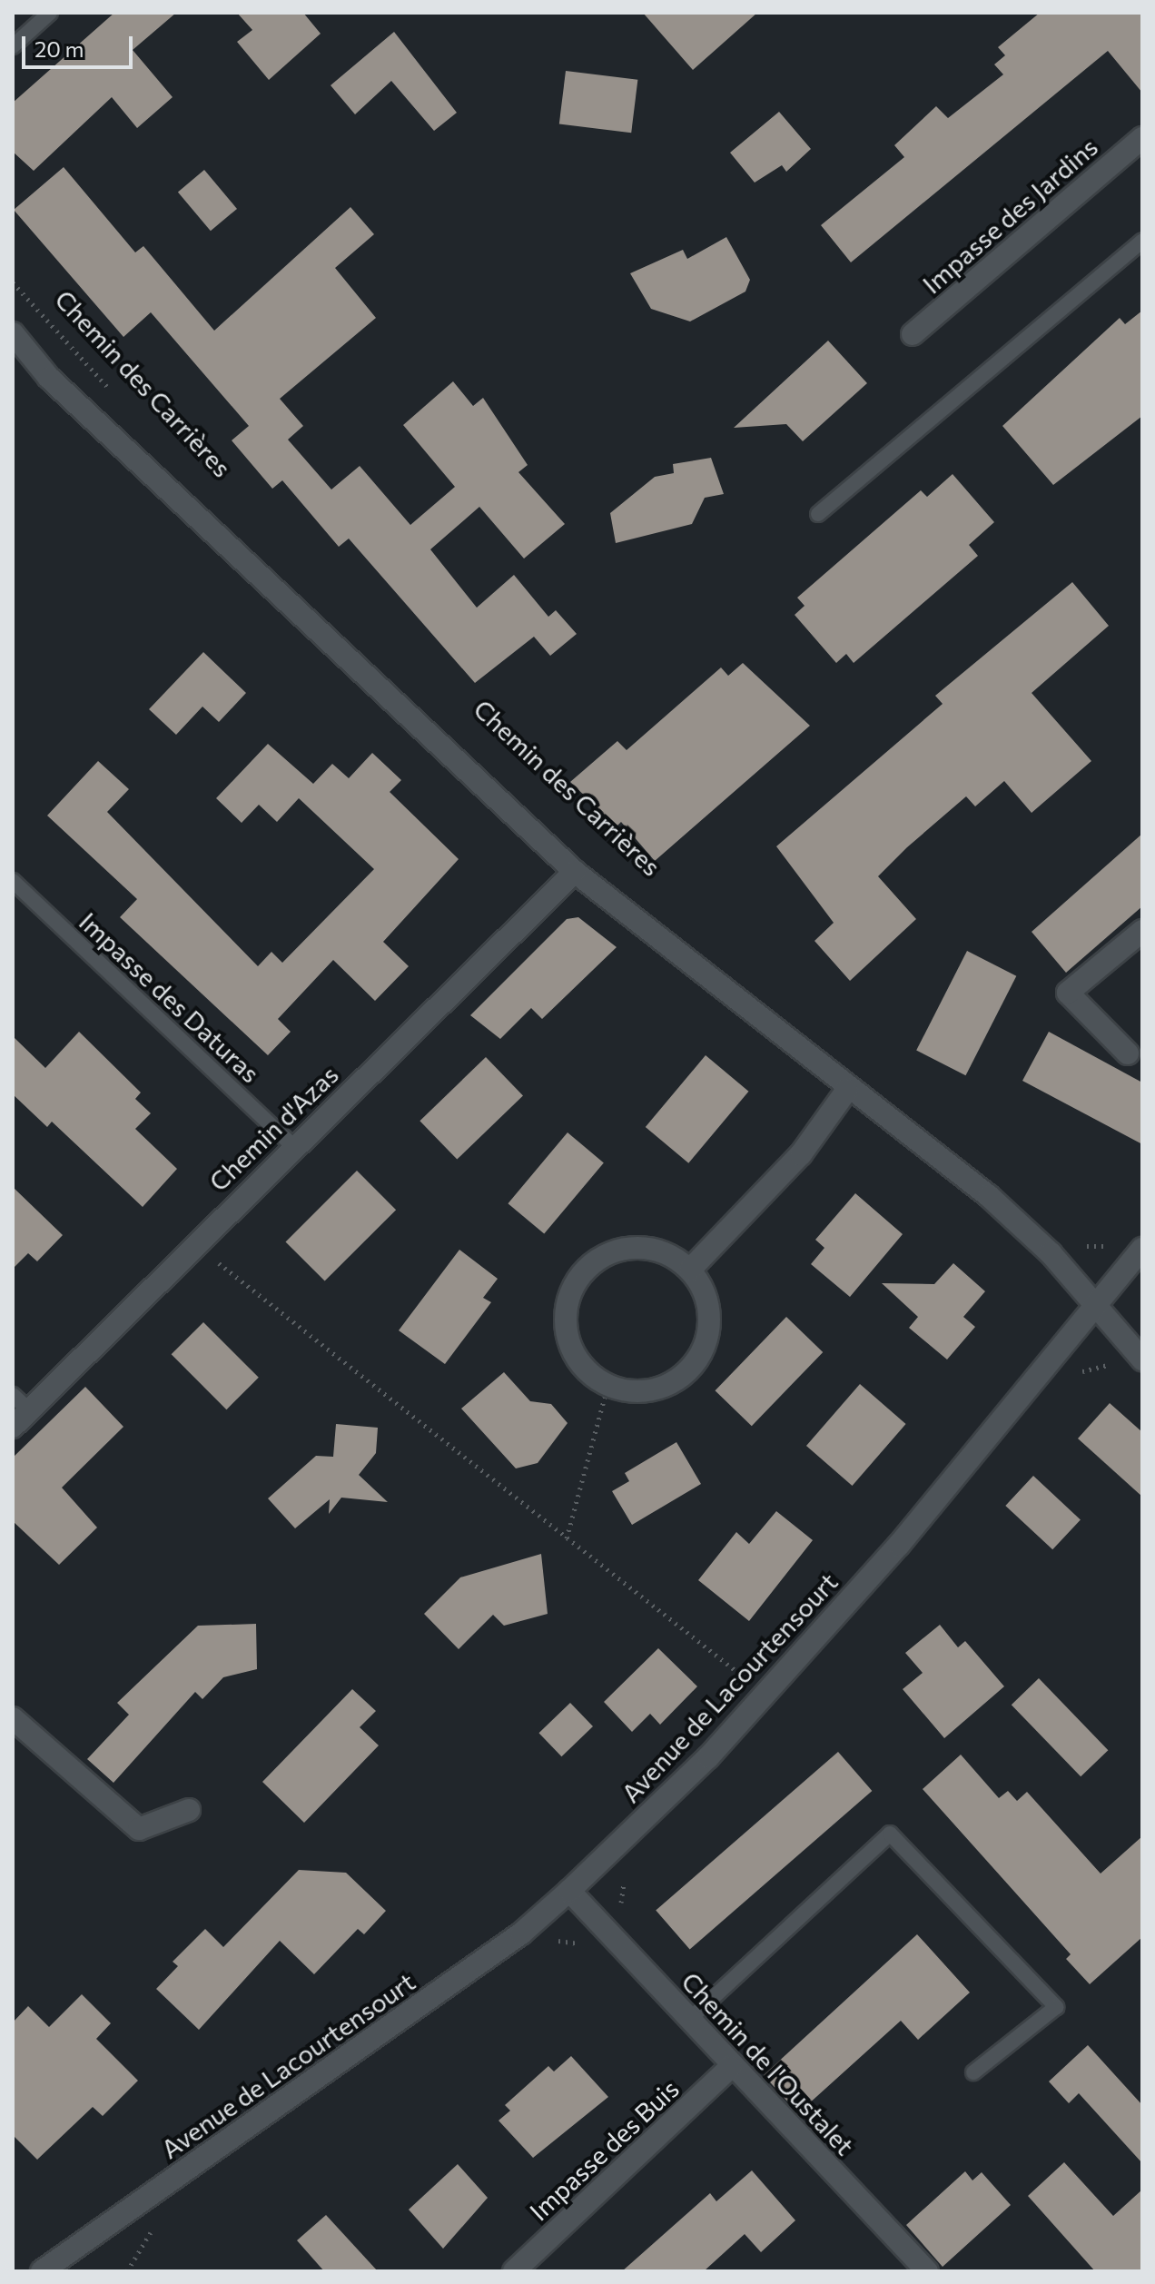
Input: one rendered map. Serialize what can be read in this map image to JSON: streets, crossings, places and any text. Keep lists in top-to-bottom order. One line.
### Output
{"streets":{"street":["Impasse des Jardins","Chemin des Carrières","Chemin d'Azas","Avenue de Lacourtensourt","Chemin de l'Oustalet","Impasse des Buis"],"lane":["Impasse des Daturas"]},"crossings":[["Chemin des Carrières","Chemin d'Azas"],["Chemin des Carrières","Avenue de Lacourtensourt"],["Impasse des Daturas","Chemin d'Azas"],["Avenue de Lacourtensourt","Chemin de l'Oustalet"],["Chemin de l'Oustalet","Impasse des Buis"]],"scale_bar":"20 m"}
